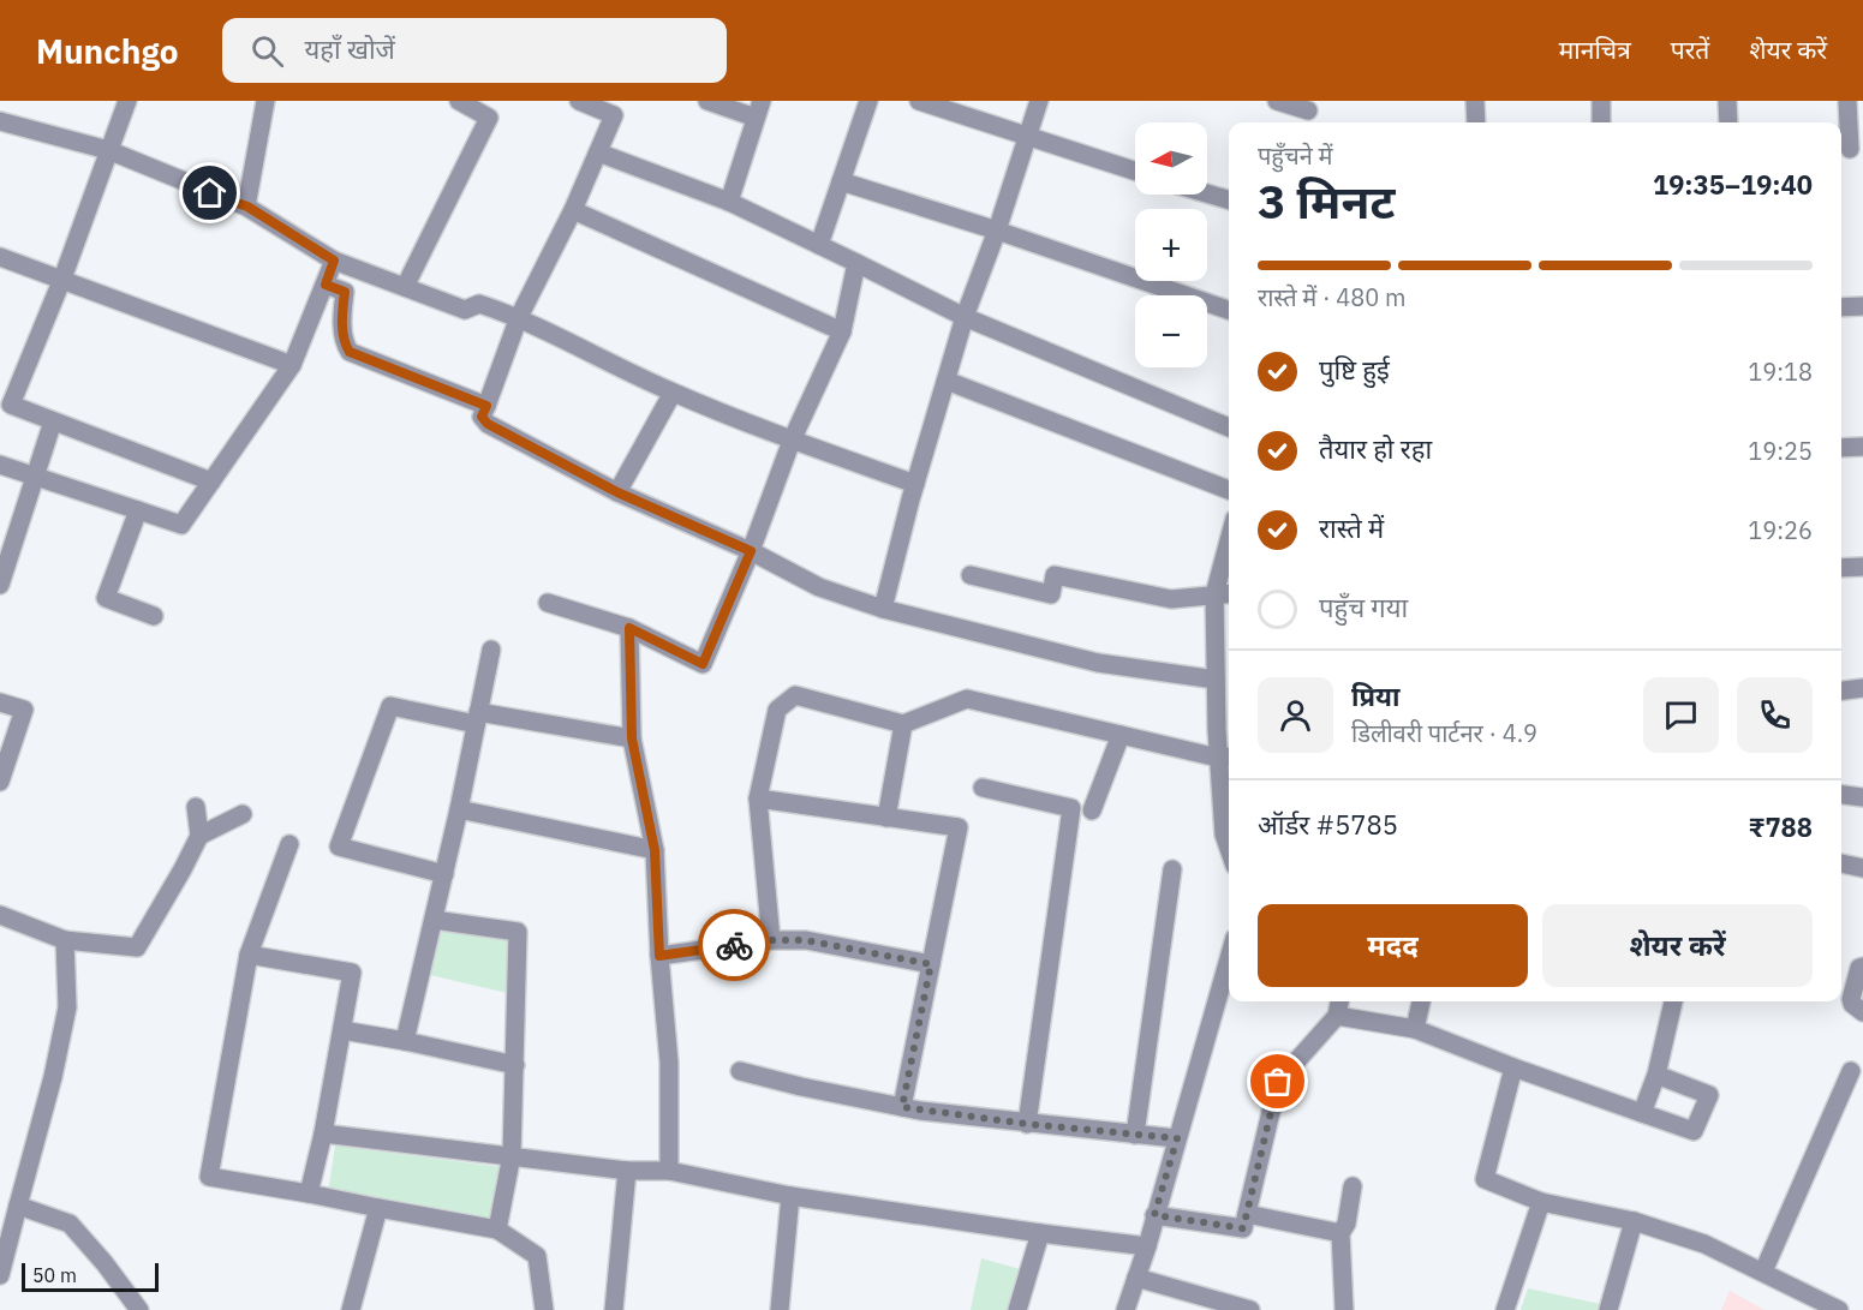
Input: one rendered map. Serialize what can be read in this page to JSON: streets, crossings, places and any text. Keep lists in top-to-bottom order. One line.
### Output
{"scale_bar":"50 m","north":"left","page":{"header":"Munchgo","search":"यहाँ खोजें","nav":["मानचित्र","परतें","शेयर करें"],"map_buttons":["+","−"],"heading":["3 मिनट","पहुँचने में","19:35–19:40"],"panel":["प्रिया","डिलीवरी पार्टनर · 4.9","ऑर्डर #5785","₹788"],"bar":"रास्ते में · 480 m","list":[["पुष्टि हुई","19:18"],["तैयार हो रहा","19:25"],["रास्ते में","19:26"],"पहुँच गया"],"buttons":["मदद","शेयर करें"],"scale":"50 m"}}
